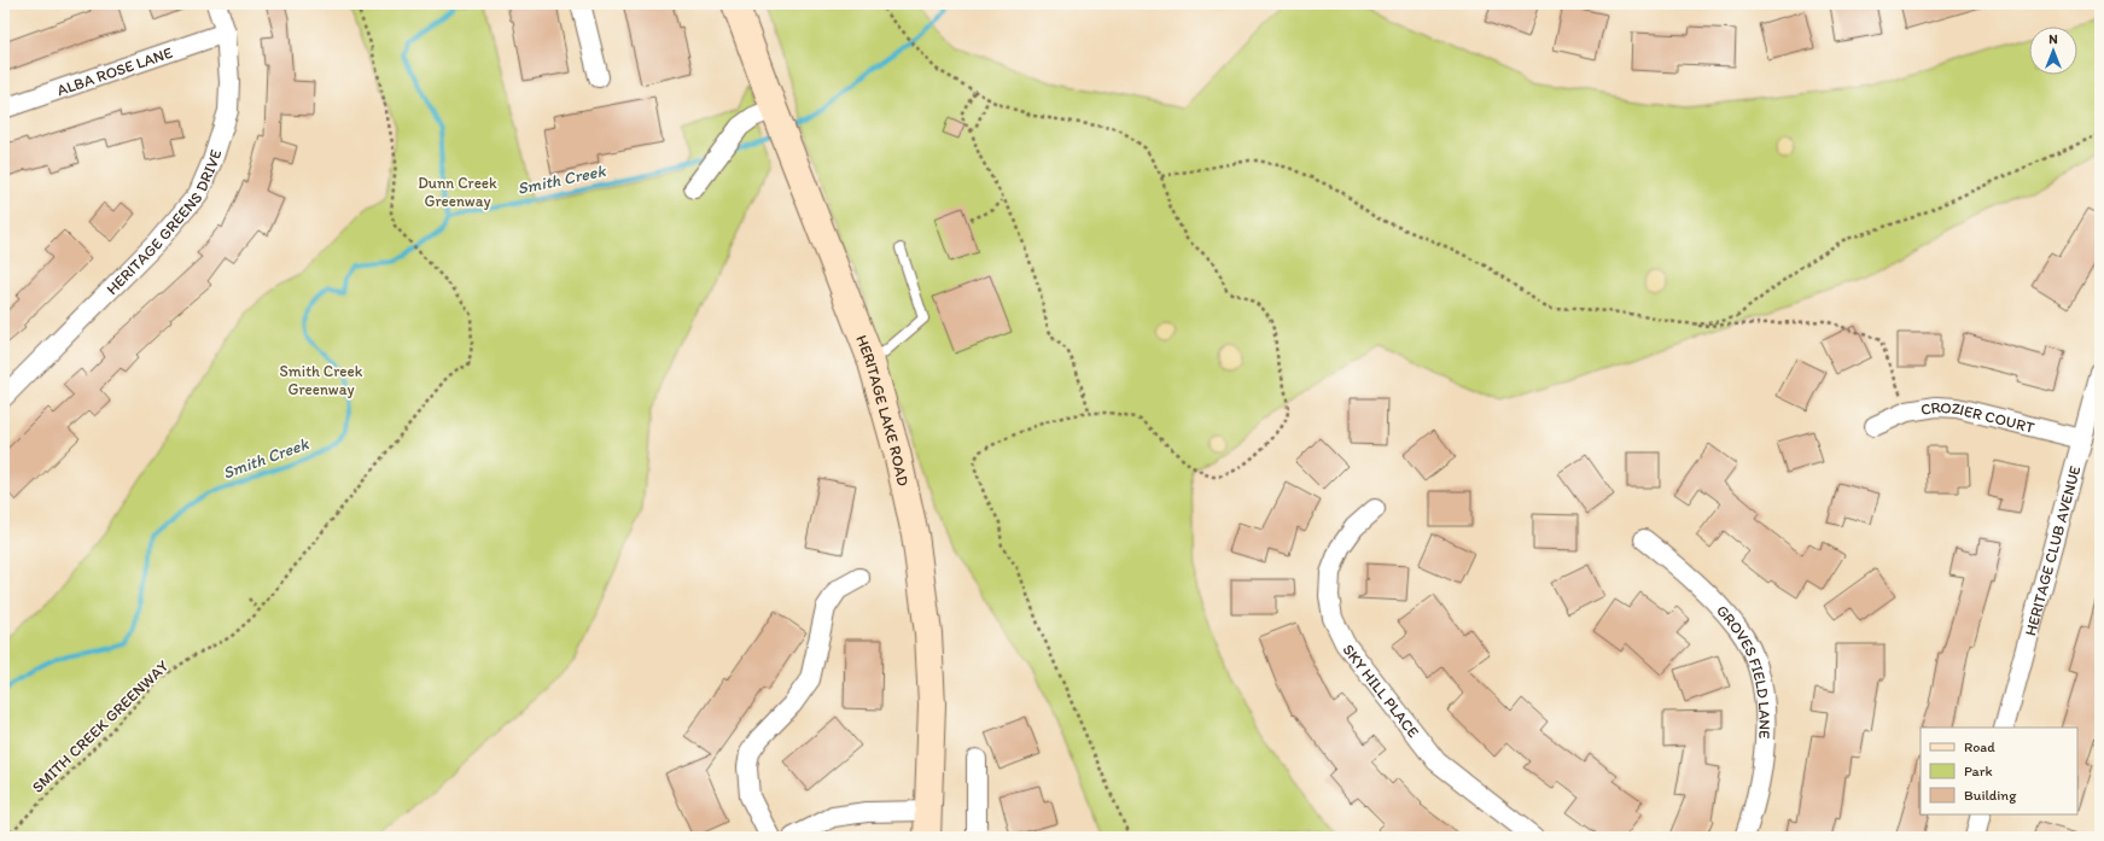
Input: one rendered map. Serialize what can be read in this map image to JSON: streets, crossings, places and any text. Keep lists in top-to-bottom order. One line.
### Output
{"streets":{"main road":["HERITAGE LAKE ROAD"],"street":["ALBA ROSE LANE","HERITAGE GREENS DRIVE","CROZIER COURT","HERITAGE CLUB AVENUE","GROVES FIELD LANE","SKY HILL PLACE"],"path":["SMITH CREEK GREENWAY"]},"crossings":[["ALBA ROSE LANE","HERITAGE GREENS DRIVE"],["CROZIER COURT","HERITAGE CLUB AVENUE"]],"water":["Smith Creek"],"parks":["Dunn Creek Greenway","Smith Creek Greenway"],"legend":["Road","Park","Building"],"north":"top"}
